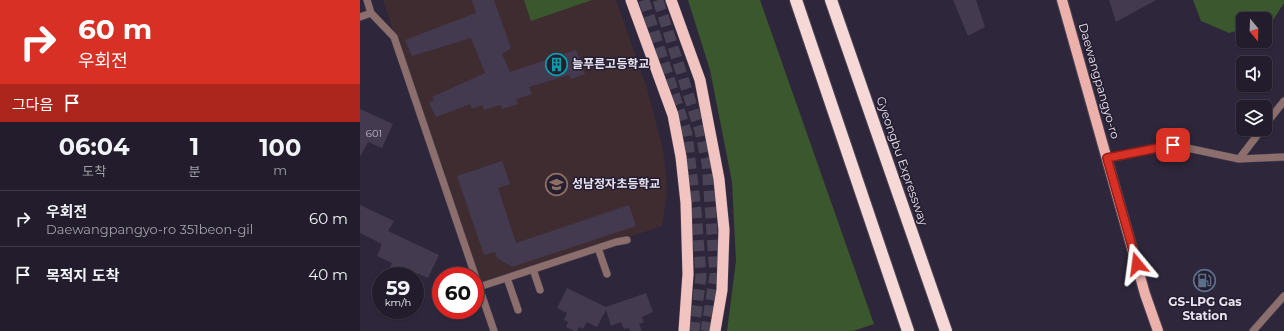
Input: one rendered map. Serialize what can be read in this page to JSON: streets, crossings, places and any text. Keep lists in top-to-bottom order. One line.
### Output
{"streets":{"highway":["Gyeongbu Expressway"],"main road":["Daewangpangyo-ro"]},"places":{"building":["늘푸른고등학교"],"school or university":["성남정자초등학교"],"fuel station":["GS-LPG Gas Station"]},"house_numbers":["601"],"north":"bottom","page":{"turn":["60 m","우회전"],"then":"그다음","eta":["06:04","도착","1","분","100","m"],"list":[{"name":"우회전","note":"Daewangpangyo-ro 351beon-gil","value":"60 m"},{"name":"목적지 도착","value":"40 m"}],"speed":"59 km/h","limit":"60"}}
